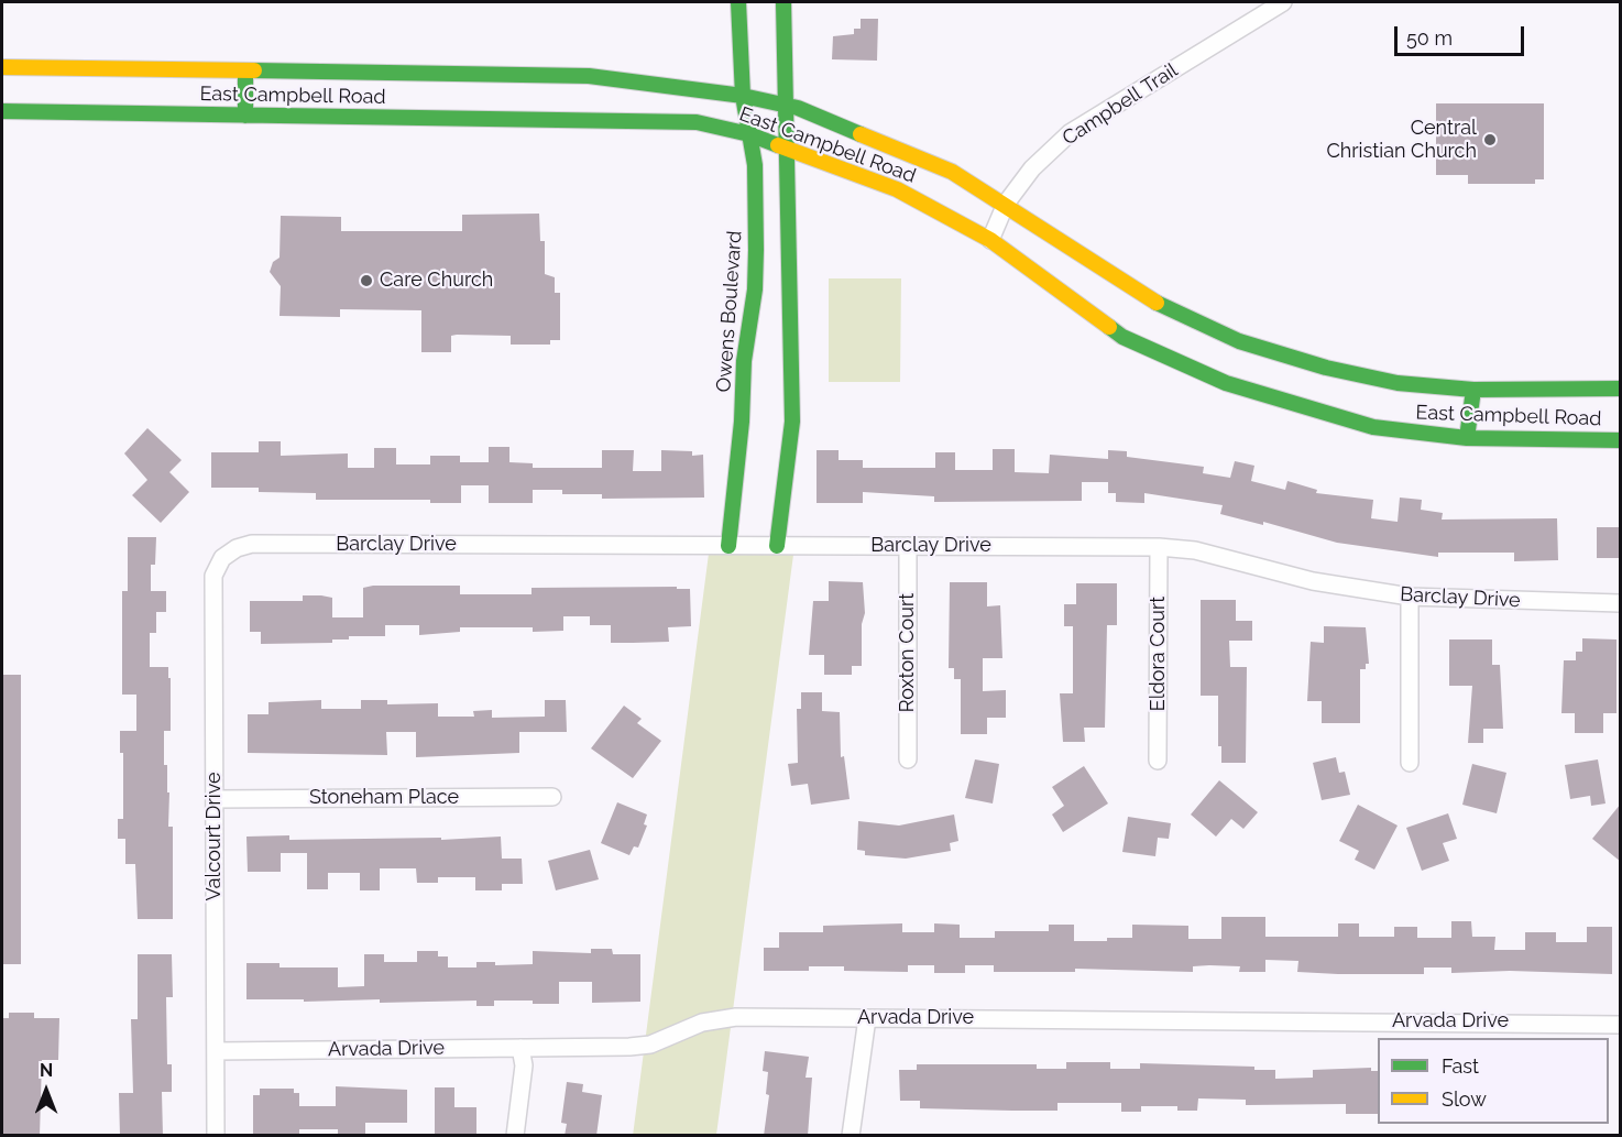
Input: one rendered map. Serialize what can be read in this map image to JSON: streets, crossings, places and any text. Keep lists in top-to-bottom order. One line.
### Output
{"streets":{"main road":["East Campbell Road","Owens Boulevard"],"street":["Campbell Trail","Barclay Drive","Roxton Court","Eldora Court","Stoneham Place","Valcourt Drive","Arvada Drive"]},"crossings":[["East Campbell Road","Campbell Trail"],["East Campbell Road","Owens Boulevard"],["Owens Boulevard","Barclay Drive"],["Barclay Drive","Roxton Court"],["Barclay Drive","Eldora Court"],["Barclay Drive","Valcourt Drive"],["Stoneham Place","Valcourt Drive"],["Valcourt Drive","Arvada Drive"]],"places":["Central Christian Church","Care Church"],"legend":["Fast","Slow"],"scale_bar":"50 m","north":"top"}
